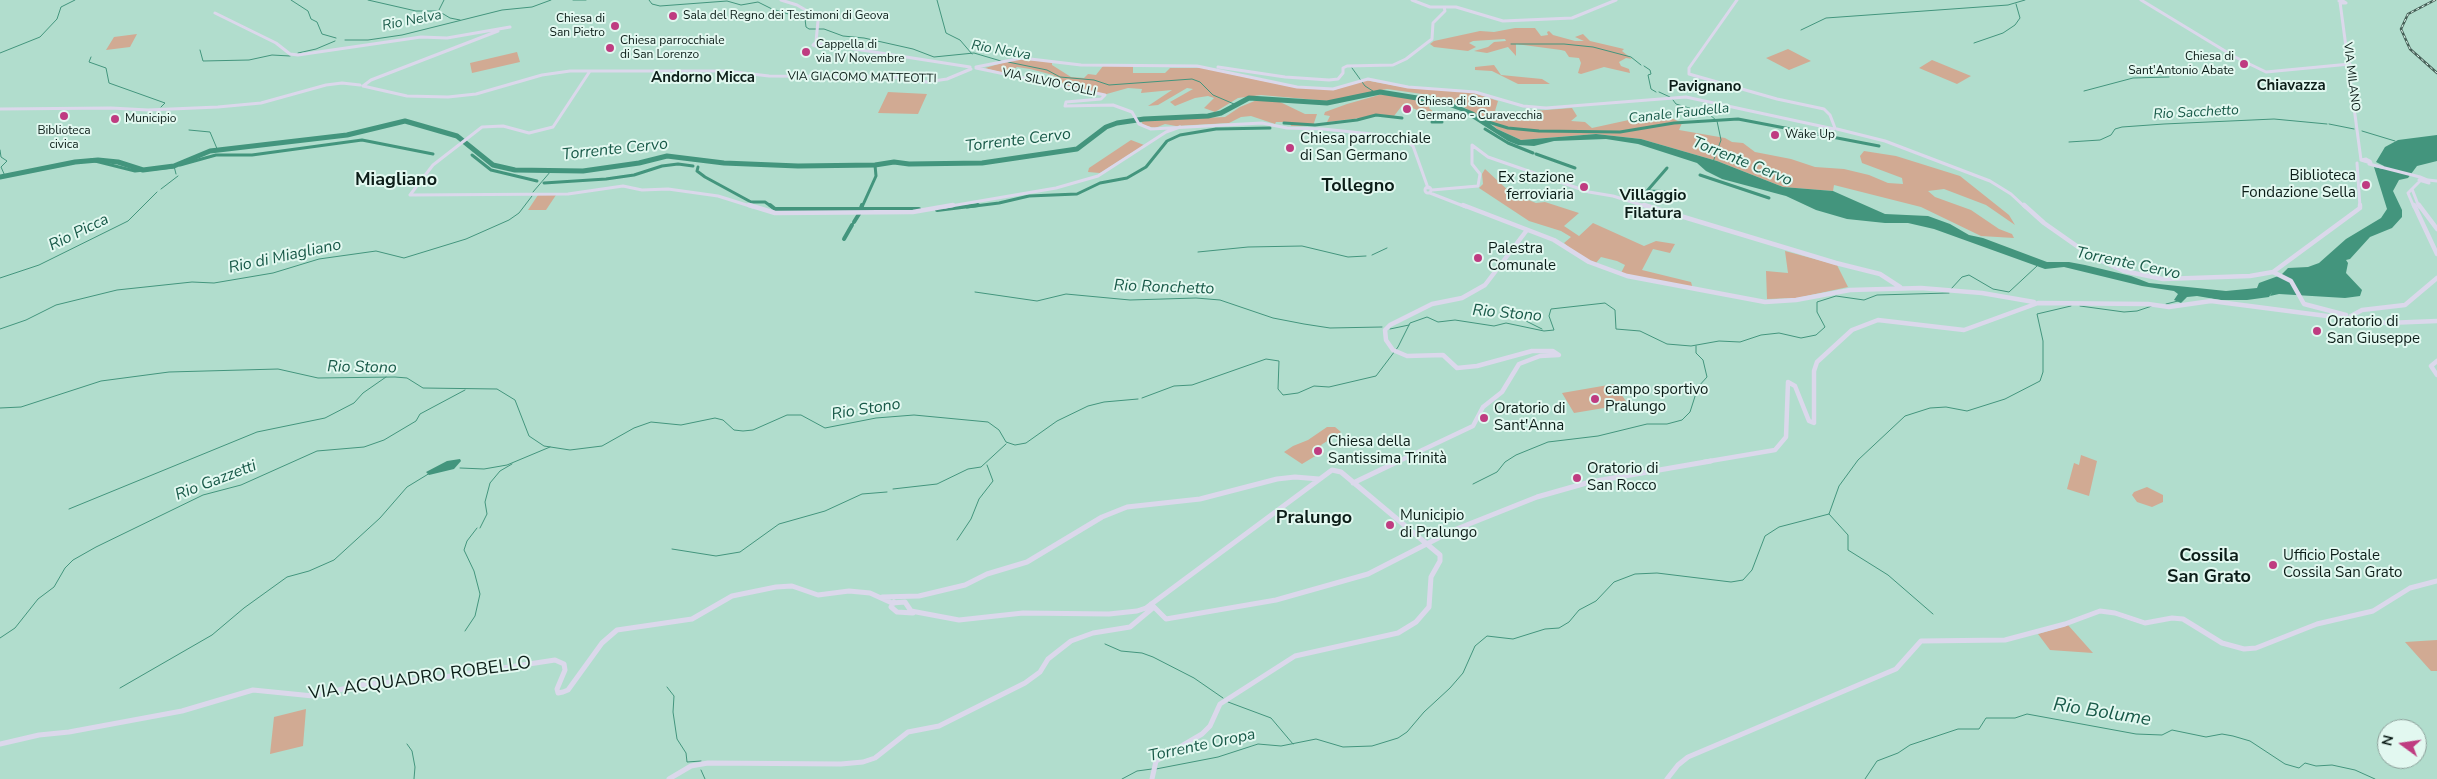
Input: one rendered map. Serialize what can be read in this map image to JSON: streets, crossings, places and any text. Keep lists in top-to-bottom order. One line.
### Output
{"streets":{"street":["VIA MILANO","VIA GIACOMO MATTEOTTI","VIA SILVIO COLLI","VIA ACQUADRO ROBELLO"]},"districts":["Andorno Micca","Chiavazza","Pavignano","Miagliano","Tollegno","Villaggio Filatura","Pralungo","Cossila San Grato"],"water":["Rio Nelva","Rio Sacchetto","Canale Faudella","Torrente Cervo","Rio Picca","Rio di Miagliano","Rio Ronchetto","Rio Stono","Rio Gazzetti","Rio Bolume","Torrente Oropa"],"places":["Sala del Regno dei Testimoni di Geova","Chiesa di San Pietro","Chiesa parrocchiale di San Lorenzo","Cappella di via IV Novembre","Chiesa di Sant'Antonio Abate","Chiesa di San Germano - Curavecchia","Biblioteca civica","Municipio","Wake Up","Chiesa parrocchiale di San Germano","Biblioteca Fondazione Sella","Ex stazione ferroviaria","Palestra Comunale","Oratorio di San Giuseppe","campo sportivo Pralungo","Oratorio di Sant'Anna","Chiesa della Santissima Trinità","Oratorio di San Rocco","Municipio di Pralungo","Ufficio Postale Cossila San Grato"],"north":"left"}
